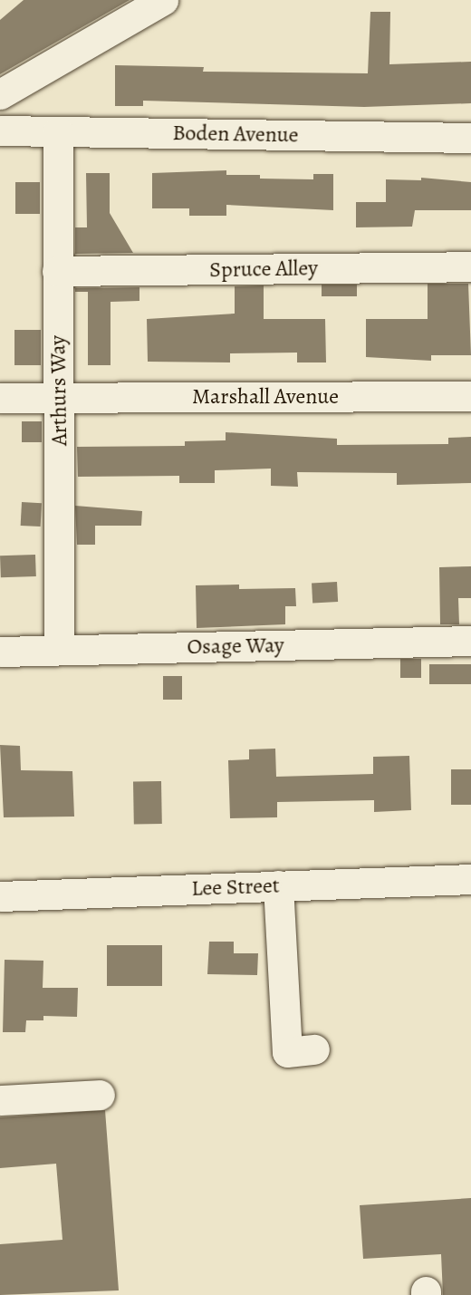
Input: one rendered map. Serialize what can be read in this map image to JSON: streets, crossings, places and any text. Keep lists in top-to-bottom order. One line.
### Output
{"streets":{"street":["Boden Avenue","Spruce Alley","Arthurs Way","Marshall Avenue","Osage Way","Lee Street"]},"crossings":[["Boden Avenue","Arthurs Way"],["Spruce Alley","Arthurs Way"],["Arthurs Way","Marshall Avenue"],["Arthurs Way","Osage Way"]]}
